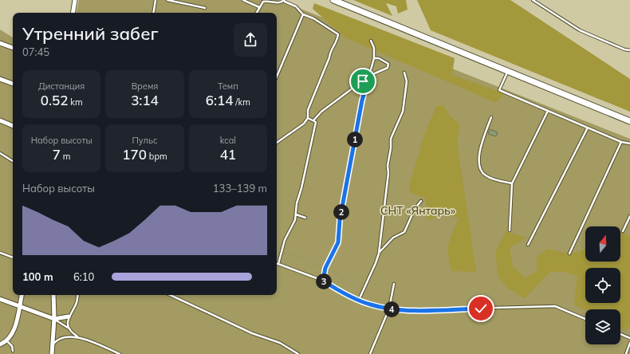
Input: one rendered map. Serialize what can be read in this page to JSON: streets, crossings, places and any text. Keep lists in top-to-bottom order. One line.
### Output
{"parks":["СНТ «Янтарь»"],"north":"top","page":{"heading":["Утренний забег","07:45"],"stats":[["Дистанция","0.52 km"],["Время","3:14"],["Темп","6:14 /km"],["Набор высоты","7 m"],["Пульс","170 bpm"],["kcal","41"]],"pins":["1","2","3","4"],"chart":["Набор высоты","133–139 m"],"list":[{"name":"100 m","note":"6:10"}]}}
